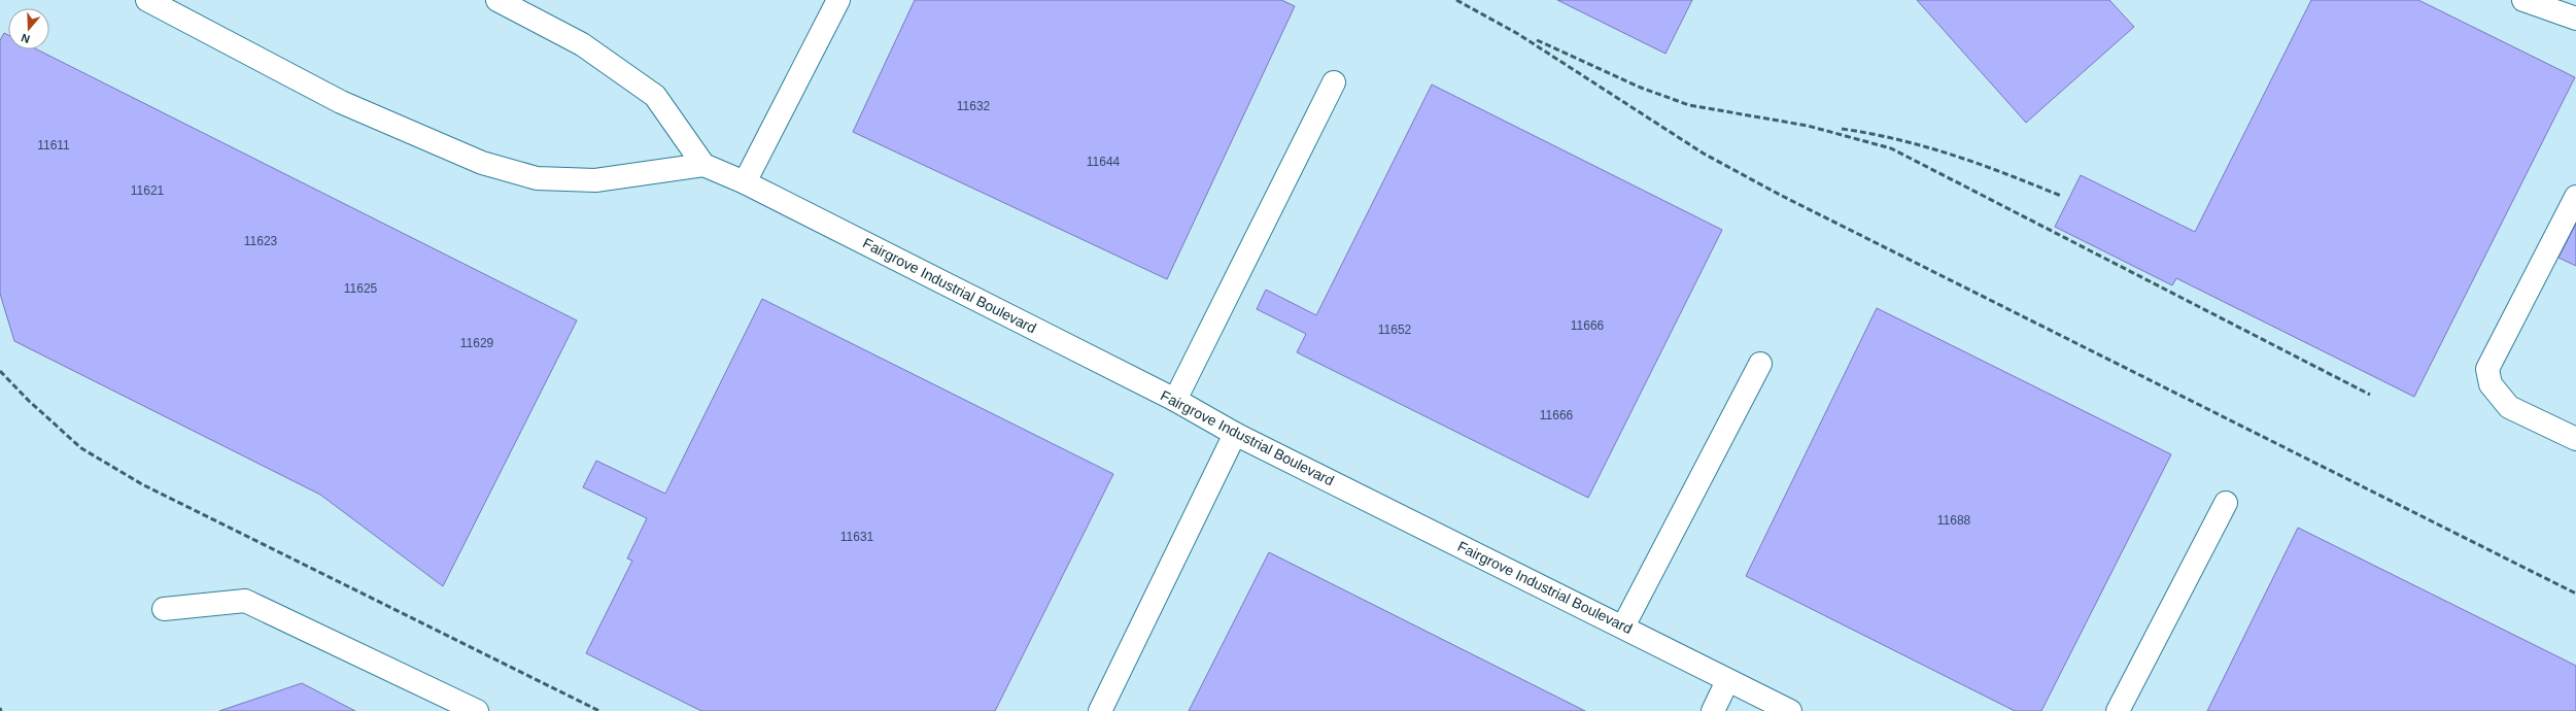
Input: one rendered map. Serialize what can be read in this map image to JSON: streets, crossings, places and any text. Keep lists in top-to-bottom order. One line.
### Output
{"streets":{"street":["Fairgrove Industrial Boulevard"]},"house_numbers":["11632","11611","11644","11621","11623","11625","11666","11652","11629","11666","11688","11631"],"north":"bottom"}
